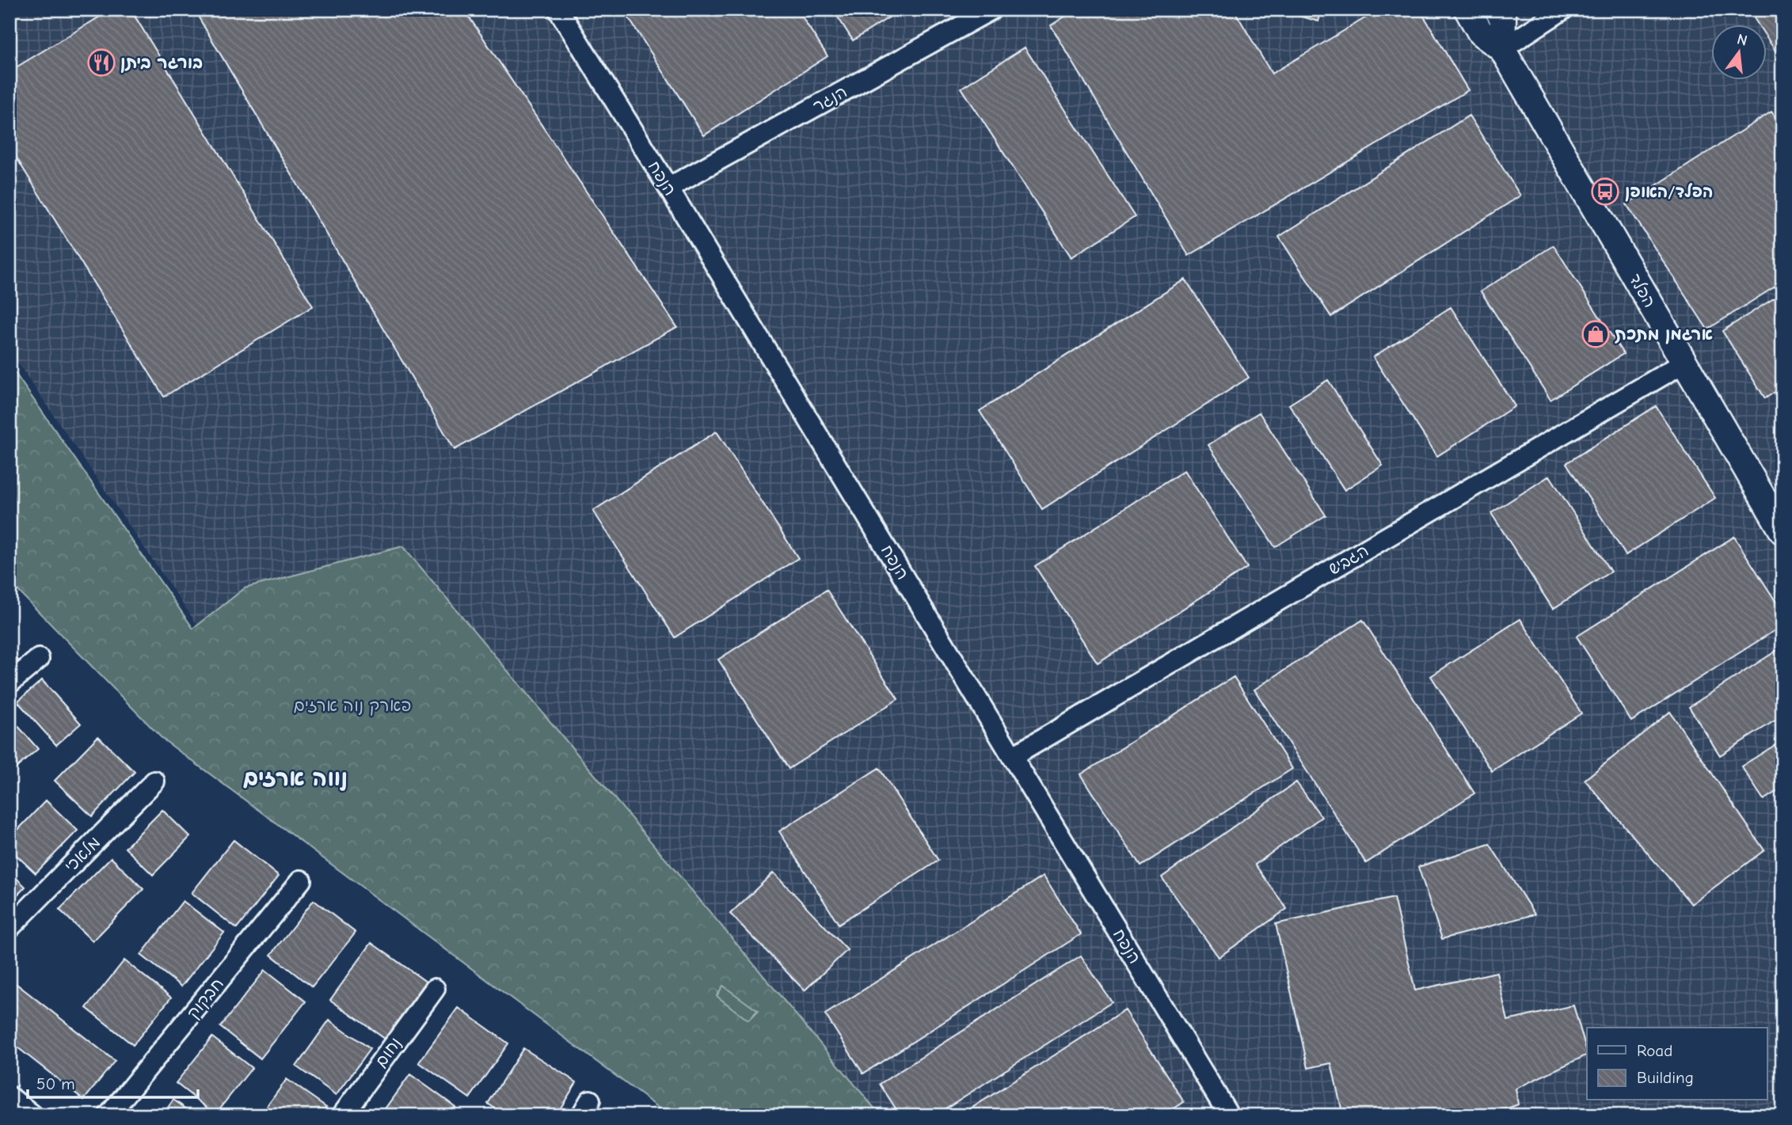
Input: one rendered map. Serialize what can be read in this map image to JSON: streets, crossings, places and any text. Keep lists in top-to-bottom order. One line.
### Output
{"streets":{"street":["הנגר","הנפח","הפלד","הגביש","מלאכי","חבקוק","נחום"]},"crossings":[["הנגר","הנפח"],["הנפח","הגביש"],["הפלד","הגביש"]],"districts":["נווה ארזים"],"parks":["פארק נוה ארזים"],"places":{"restaurant":["בורגר ביתן"],"bus stop":["הפלד/האופן"],"shop":["ארגמן מתכת"]},"legend":["Road","Building"],"scale_bar":"50 m","north":"top"}
